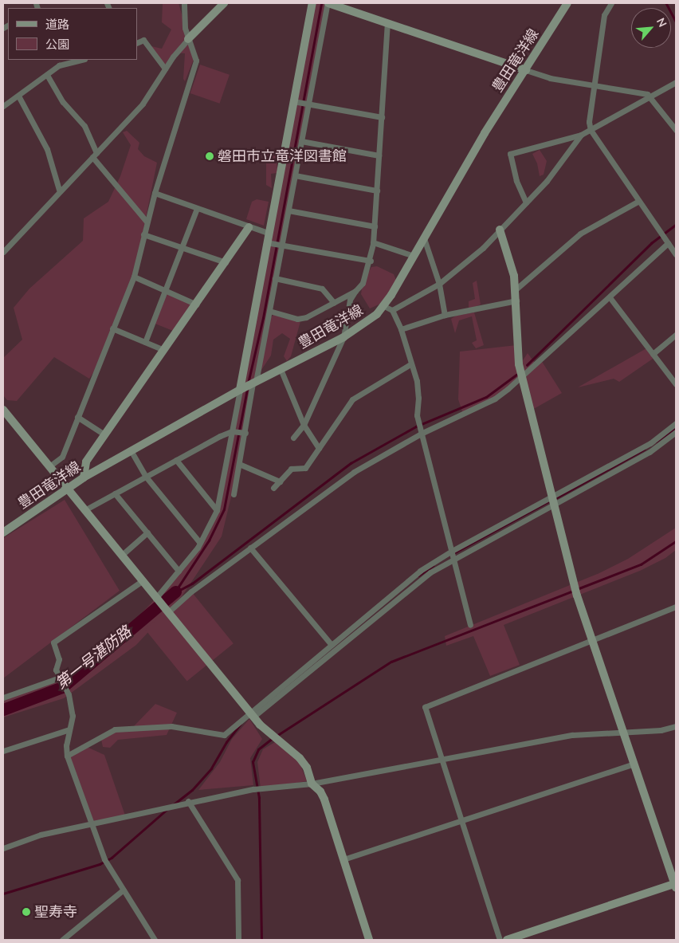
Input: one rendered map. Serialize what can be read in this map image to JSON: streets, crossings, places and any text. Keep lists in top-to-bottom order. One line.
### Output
{"streets":{"street":["豊田竜洋線"]},"water":["第一号湛防路"],"places":["磐田市立竜洋図書館","聖寿寺"],"legend":["道路","公園"],"north":"top right"}
